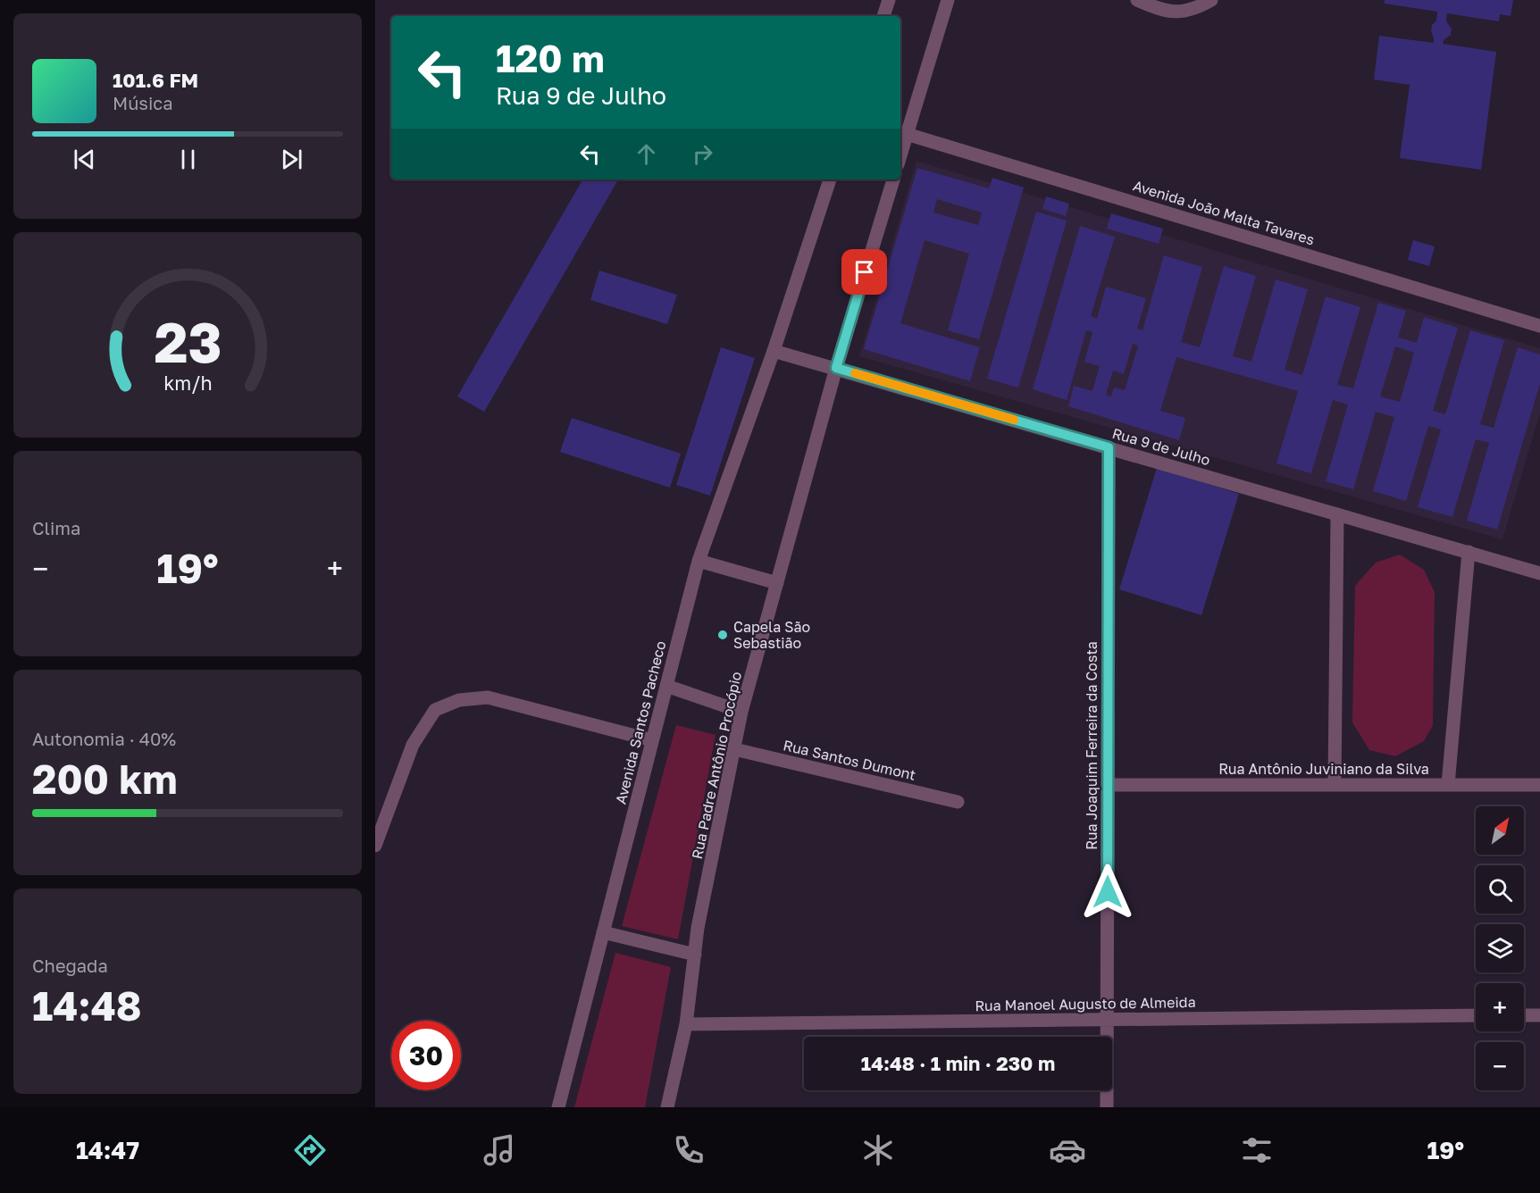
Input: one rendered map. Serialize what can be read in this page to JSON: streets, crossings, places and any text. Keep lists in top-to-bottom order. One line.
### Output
{"streets":{"street":["Avenida João Malta Tavares","Rua 9 de Julho","Avenida Santos Pacheco","Rua Joaquim Ferreira da Costa","Rua Santos Dumont","Rua Padre Antônio Procópio","Rua Antônio Juviniano da Silva","Rua Manoel Augusto de Almeida"]},"crossings":[["Rua 9 de Julho","Avenida Santos Pacheco"],["Rua 9 de Julho","Rua Joaquim Ferreira da Costa"],["Rua 9 de Julho","Rua Padre Antônio Procópio"],["Rua Joaquim Ferreira da Costa","Rua Antônio Juviniano da Silva"],["Rua Joaquim Ferreira da Costa","Rua Manoel Augusto de Almeida"],["Rua Santos Dumont","Rua Padre Antônio Procópio"],["Rua Padre Antônio Procópio","Rua Manoel Augusto de Almeida"]],"places":["Capela São Sebastião"],"north":"top right","page":{"turn":["120 m","Rua 9 de Julho"],"song":["101.6 FM","Música"],"tile":["Clima",["Autonomia · 40%","200 km"],["Chegada","14:48"]],"heat":["−","19°","+"],"map_buttons":["+","−"],"limit":"30","trip":"14:48 · 1 min · 230 m","tabs":["14:47","19°"],"gauge":["23","km/h"]}}
